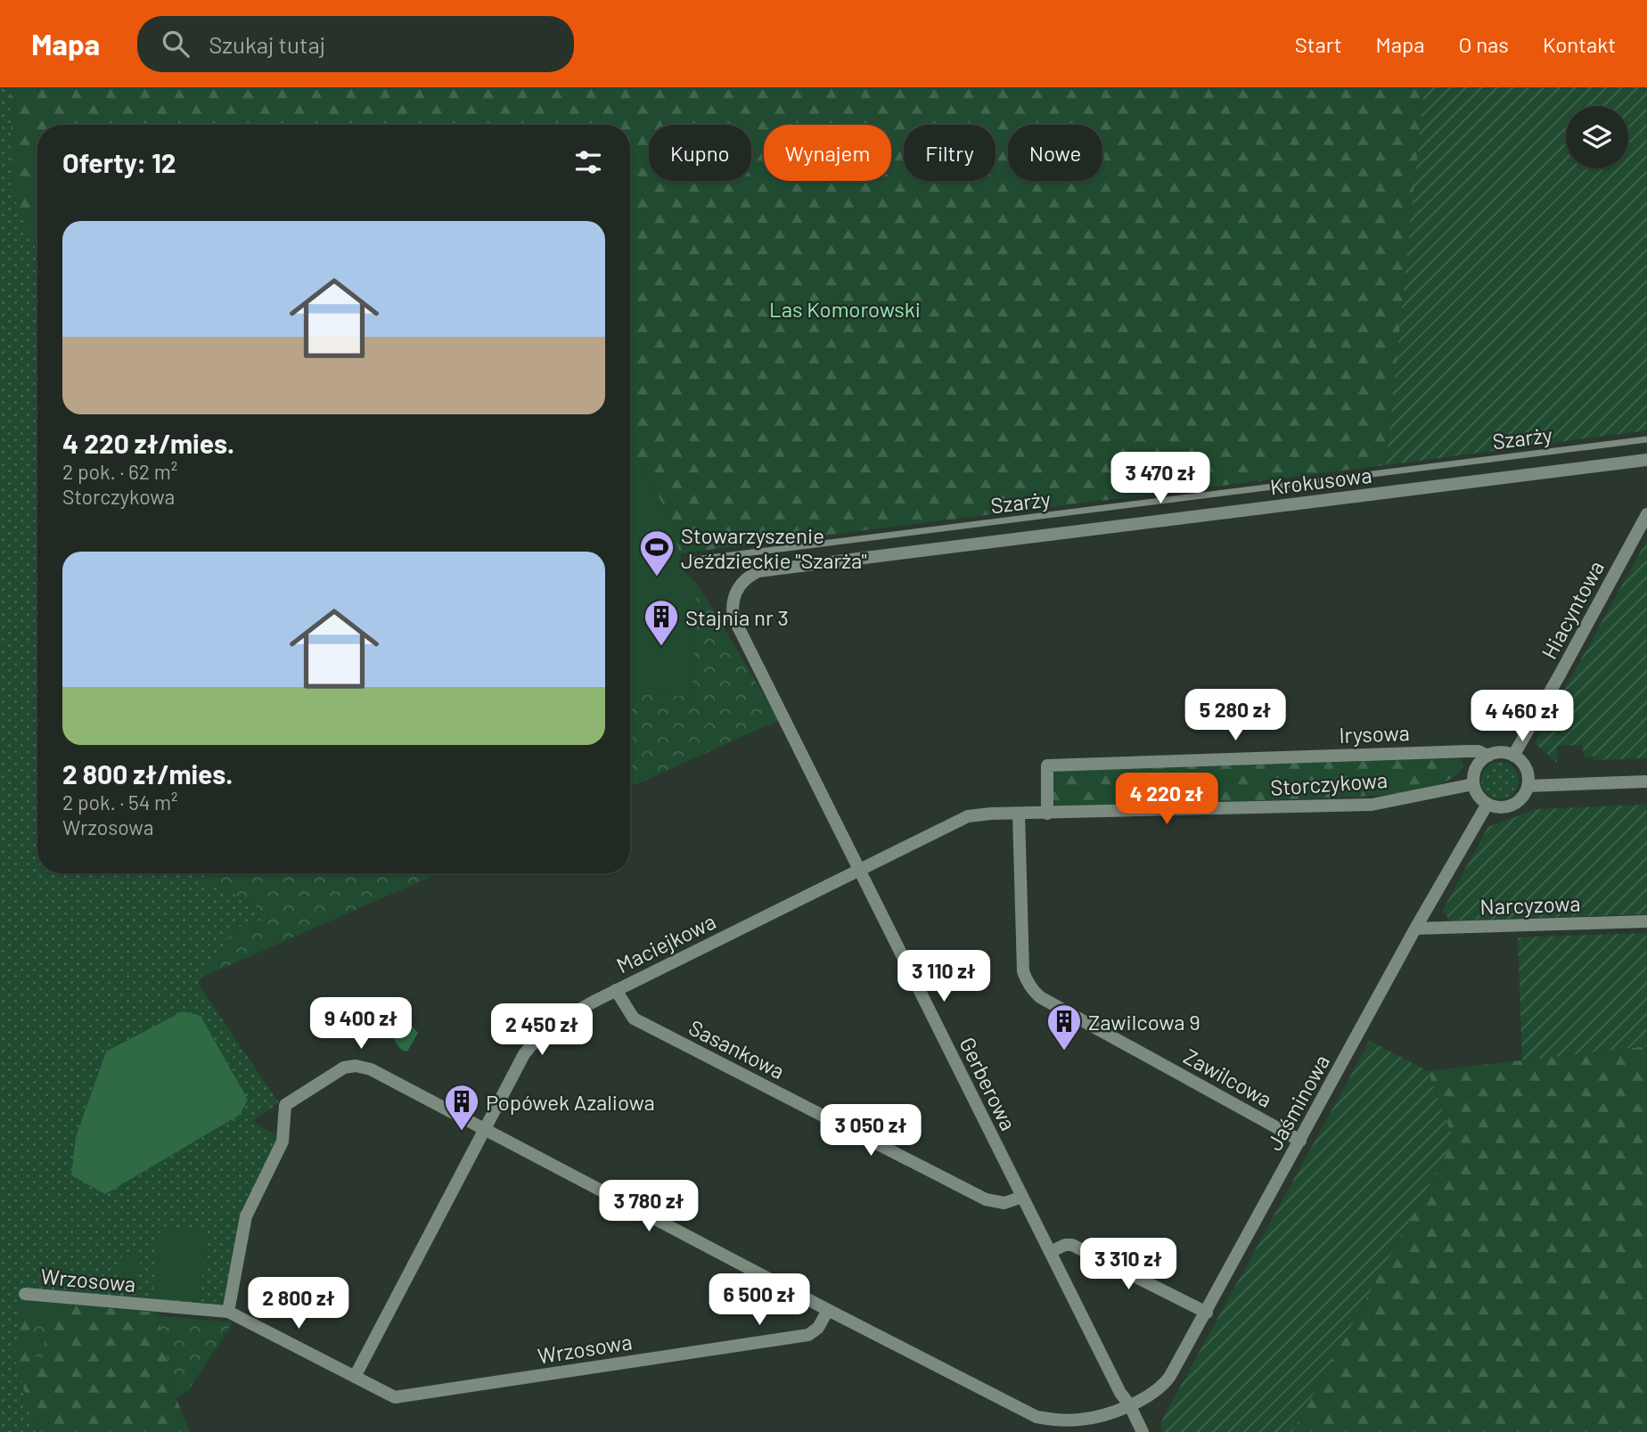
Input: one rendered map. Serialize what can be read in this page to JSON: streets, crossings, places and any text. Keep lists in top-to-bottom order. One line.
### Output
{"streets":{"street":["Krokusowa","Hiacyntowa","Irysowa","Storczykowa","Narcyzowa","Maciejkowa","Sasankowa","Zawilcowa","Gerberowa","Jaśminowa","Wrzosowa"],"lane":["Szarży"]},"crossings":[["Krokusowa","Gerberowa"],["Hiacyntowa","Irysowa"],["Hiacyntowa","Storczykowa"],["Hiacyntowa","Jaśminowa"],["Irysowa","Storczykowa"],["Irysowa","Jaśminowa"],["Storczykowa","Maciejkowa"],["Storczykowa","Zawilcowa"],["Storczykowa","Gerberowa"],["Storczykowa","Jaśminowa"],["Narcyzowa","Jaśminowa"],["Maciejkowa","Sasankowa"],["Maciejkowa","Gerberowa"],["Maciejkowa","Wrzosowa"],["Sasankowa","Gerberowa"],["Zawilcowa","Jaśminowa"],["Gerberowa","Jaśminowa"]],"parks":["Las Komorowski"],"places":{"sports":["Stowarzyszenie Jeździeckie \"Szarża\""],"building":["Stajnia nr 3","Zawilcowa 9","Popówek Azaliowa"]},"page":{"header":"Mapa","search":"Szukaj tutaj","nav":["Start","Mapa","O nas","Kontakt"],"chip":["Kupno","Wynajem","Filtry","Nowe"],"heading":"Oferty: 12","list":[{"name":"4 220 zł/mies.","note":"2 pok. · 62 m² · Storczykowa"},{"name":"2 800 zł/mies.","note":"2 pok. · 54 m² · Wrzosowa"}],"price":["3 470 zł","5 280 zł","4 460 zł","4 220 zł","3 110 zł","9 400 zł","2 450 zł","3 050 zł","3 780 zł","3 310 zł","6 500 zł","2 800 zł"]}}
